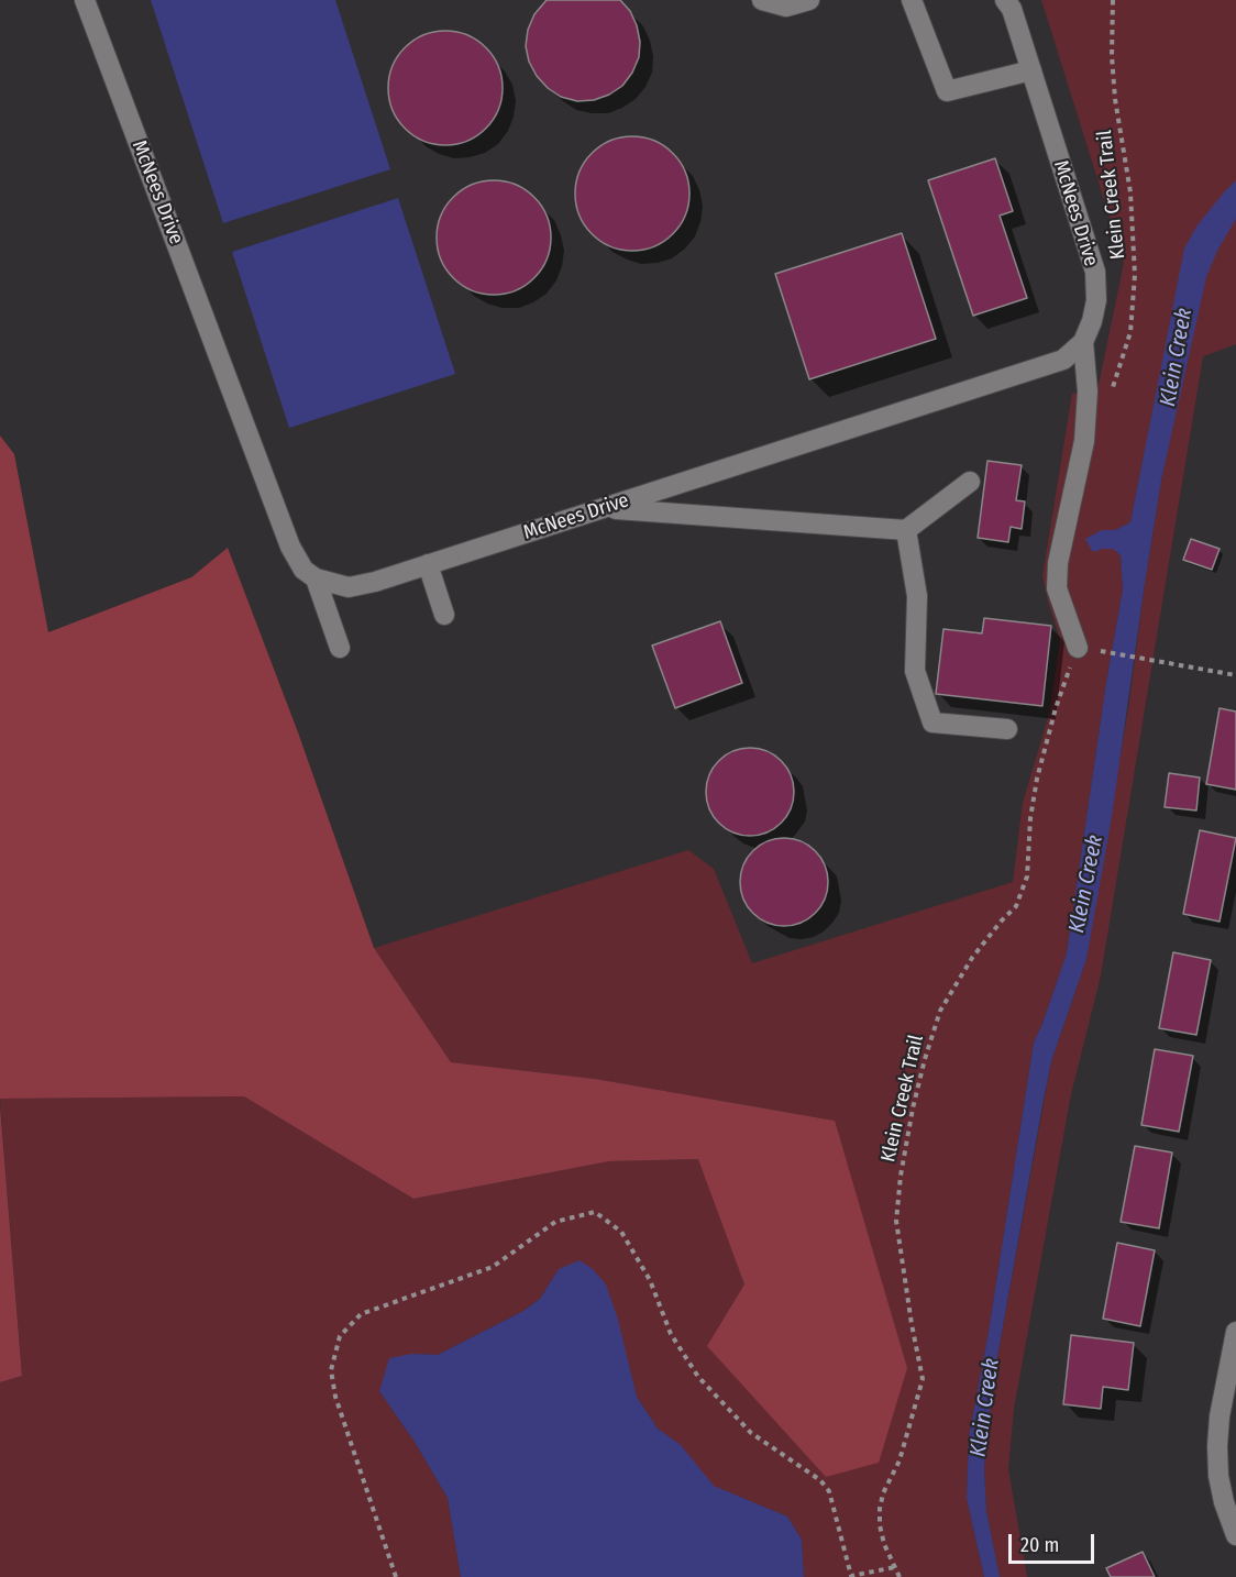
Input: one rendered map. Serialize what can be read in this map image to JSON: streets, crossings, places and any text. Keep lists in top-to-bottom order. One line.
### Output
{"streets":{"street":["McNees Drive"],"path":["Klein Creek Trail"]},"water":["Klein Creek"],"scale_bar":"20 m"}
